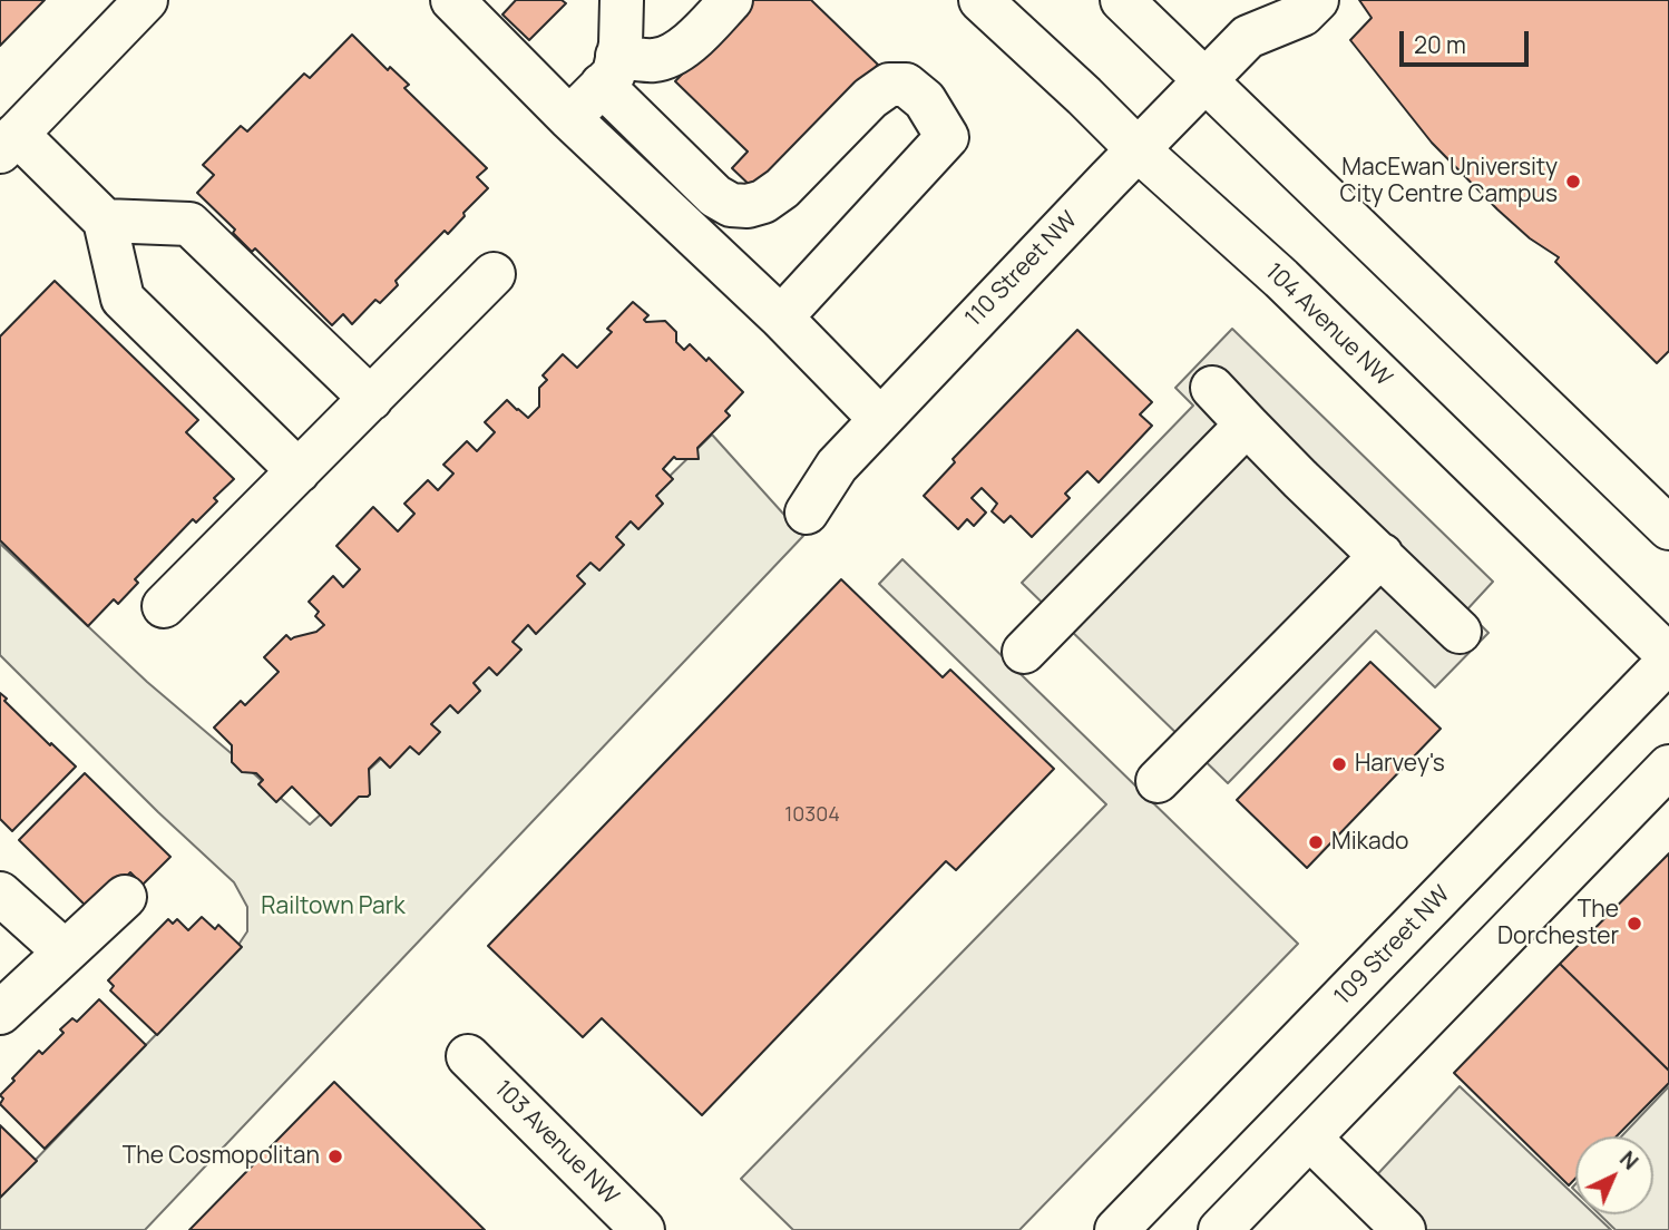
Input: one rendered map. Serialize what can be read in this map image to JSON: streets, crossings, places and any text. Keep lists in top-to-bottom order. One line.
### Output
{"streets":{"main road":["110 Street NW","104 Avenue NW","109 Street NW","103 Avenue NW"]},"crossings":[["110 Street NW","104 Avenue NW"],["104 Avenue NW","109 Street NW"]],"parks":["Railtown Park"],"places":["MacEwan University City Centre Campus","Harvey's","Mikado","The Dorchester","The Cosmopolitan"],"house_numbers":["10304"],"scale_bar":"20 m","north":"top right"}
